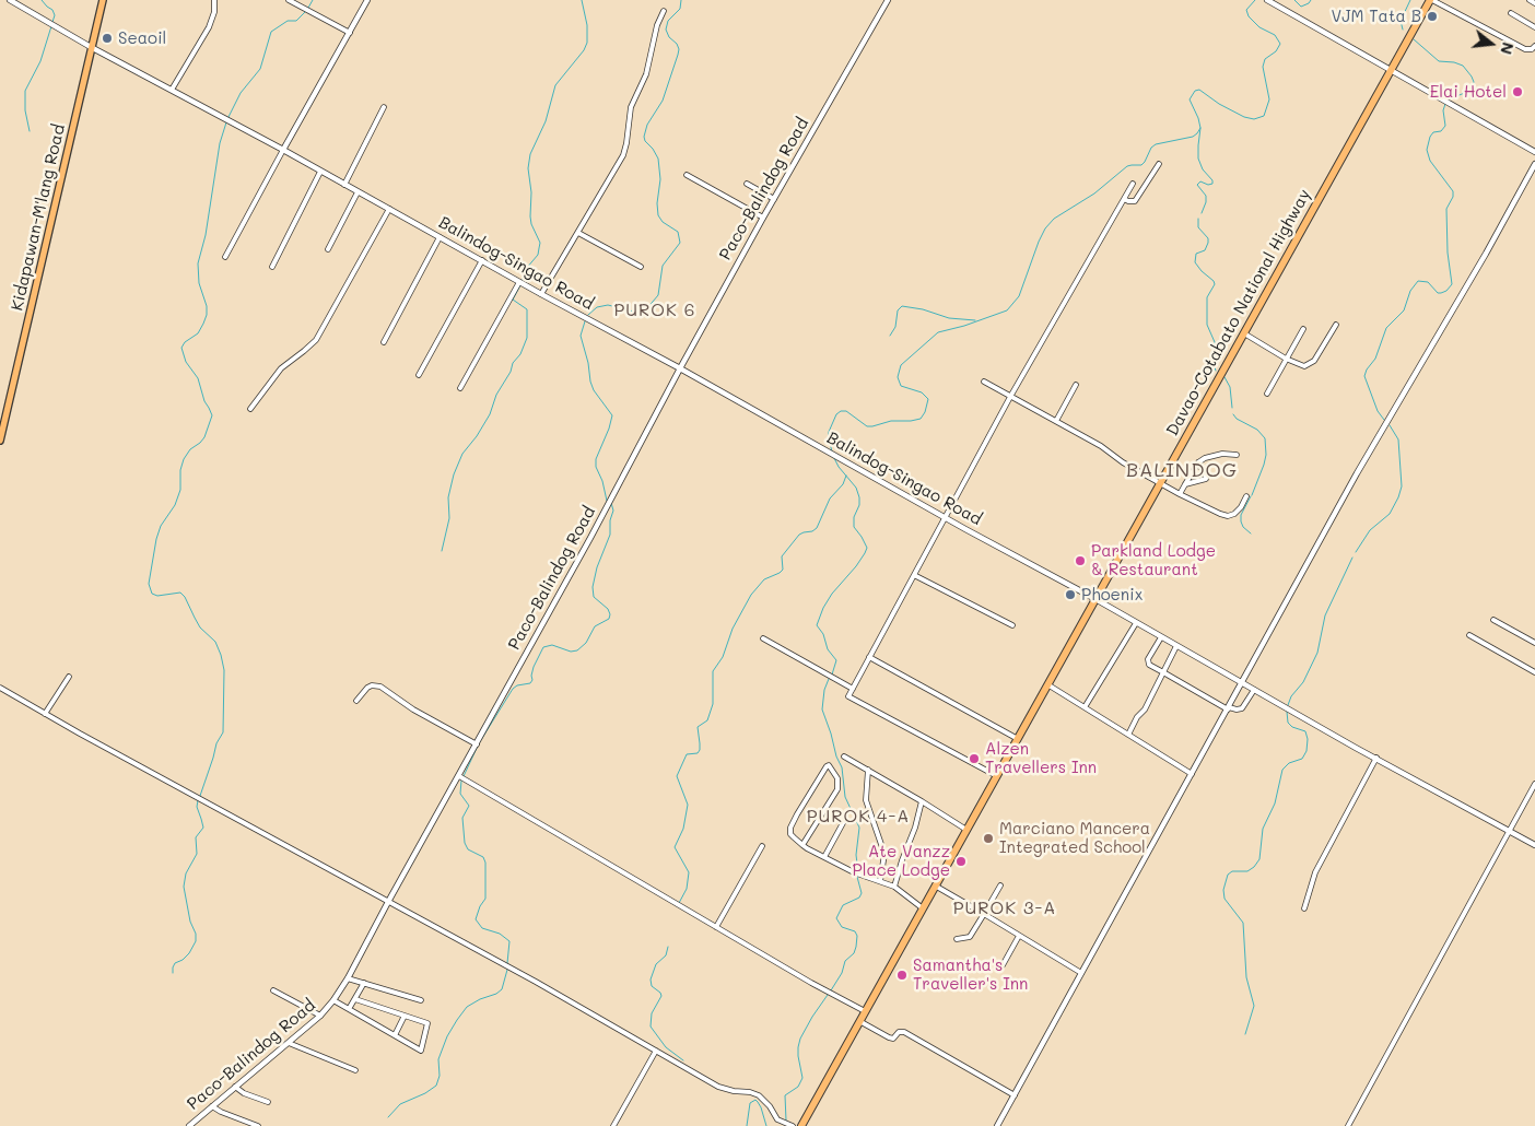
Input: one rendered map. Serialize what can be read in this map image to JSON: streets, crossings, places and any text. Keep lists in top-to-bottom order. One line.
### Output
{"streets":{"highway":["Davao-Cotabato National Highway"],"main road":["Kidapawan-M'lang Road"],"street":["Paco-Balindog Road","Balindog-Singao Road"]},"crossings":[["Paco-Balindog Road","Balindog-Singao Road"],["Kidapawan-M'lang Road","Balindog-Singao Road"],["Balindog-Singao Road","Davao-Cotabato National Highway"]],"districts":["PUROK 6","BALINDOG","PUROK 4-A","PUROK 3-A"],"places":["VJM Tata B","Seaoil","Elai Hotel","Parkland Lodge & Restaurant","Phoenix","Alzen Travellers Inn","Marciano Mancera Integrated School","Ate Vanzz Place Lodge","Samantha's Traveller's Inn"],"north":"right"}
